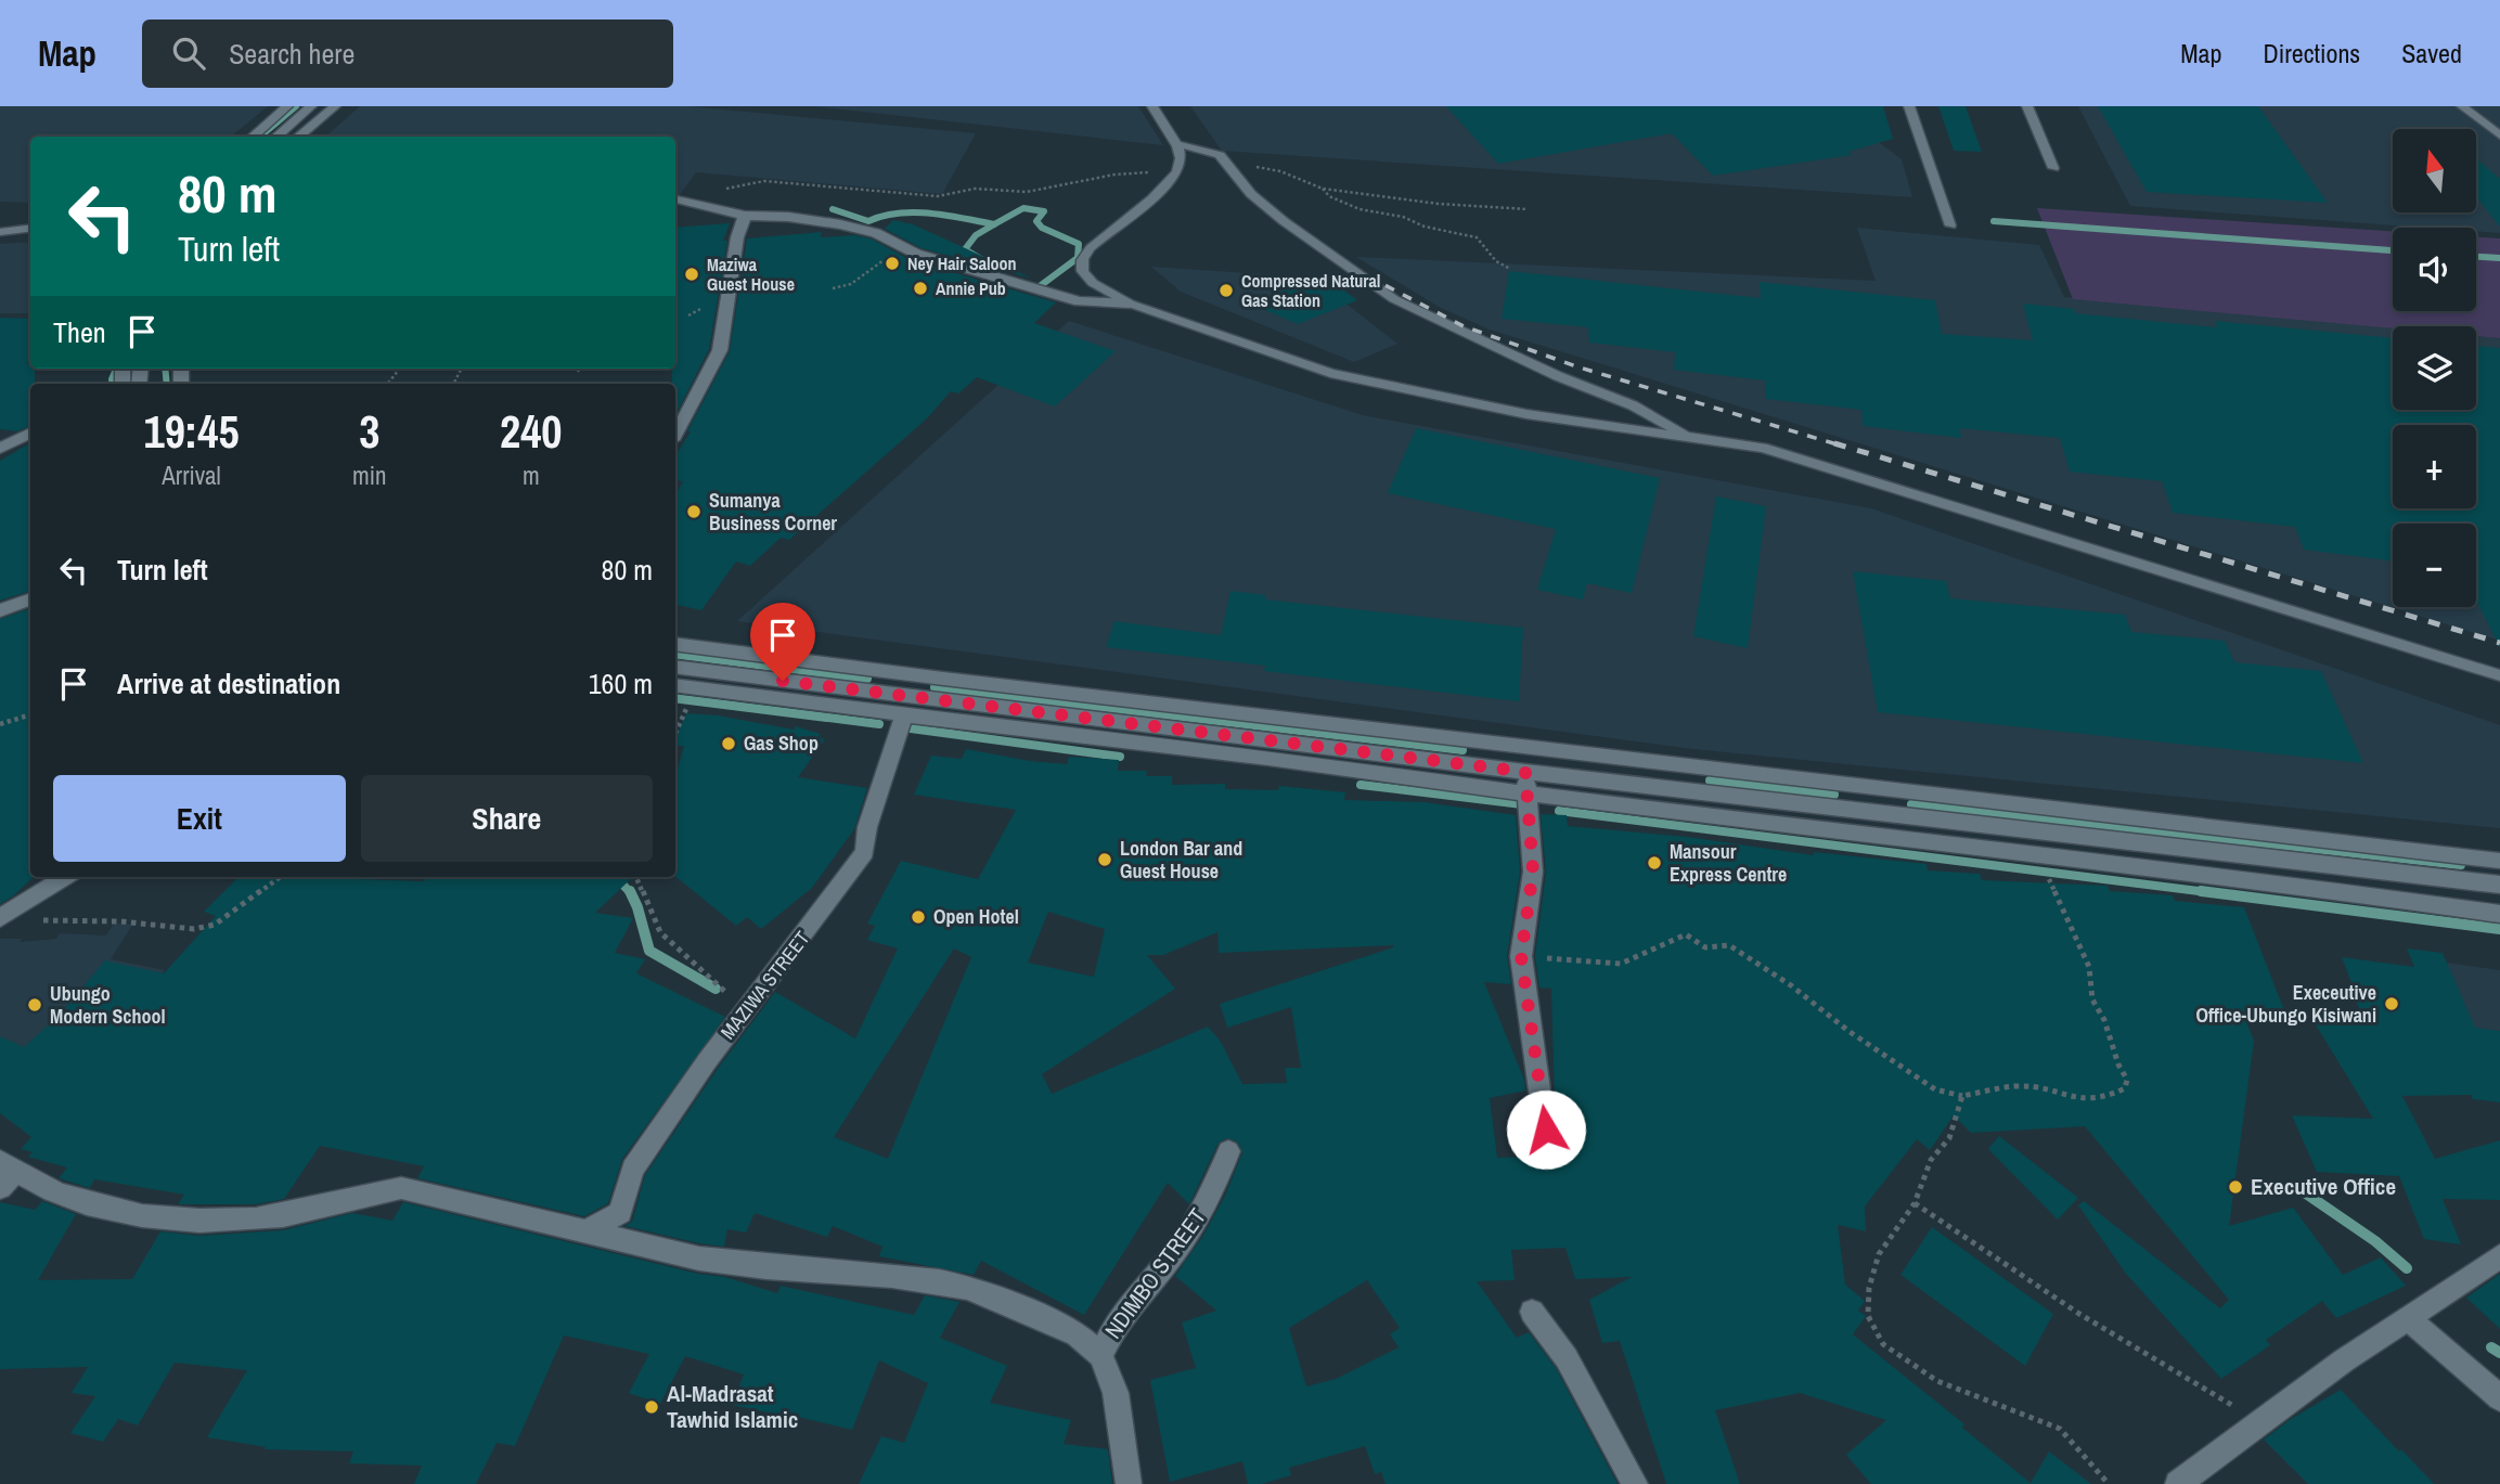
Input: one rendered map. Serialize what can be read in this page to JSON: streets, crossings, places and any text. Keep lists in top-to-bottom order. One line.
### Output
{"streets":{"street":["MAZIWA STREET","NDIMBO STREET"]},"places":["Ney Hair Saloon","Maziwa Guest House","Annie Pub","Compressed Natural Gas Station","Sumanya Business Corner","Gas Shop","London Bar and Guest House","Mansour Express Centre","Open Hotel","Execeutive Office-Ubungo Kisiwani","Ubungo Modern School","Executive Office","Al-Madrasat Tawhid Islamic"],"north":"top","page":{"header":"Map","search":"Search here","nav":["Map","Directions","Saved"],"map_buttons":["+","−"],"turn":["80 m","Turn left"],"then":"Then","eta":["19:45","Arrival","3","min","240","m"],"list":[{"name":"Turn left","value":"80 m"},{"name":"Arrive at destination","value":"160 m"}],"buttons":["Exit","Share"]}}
